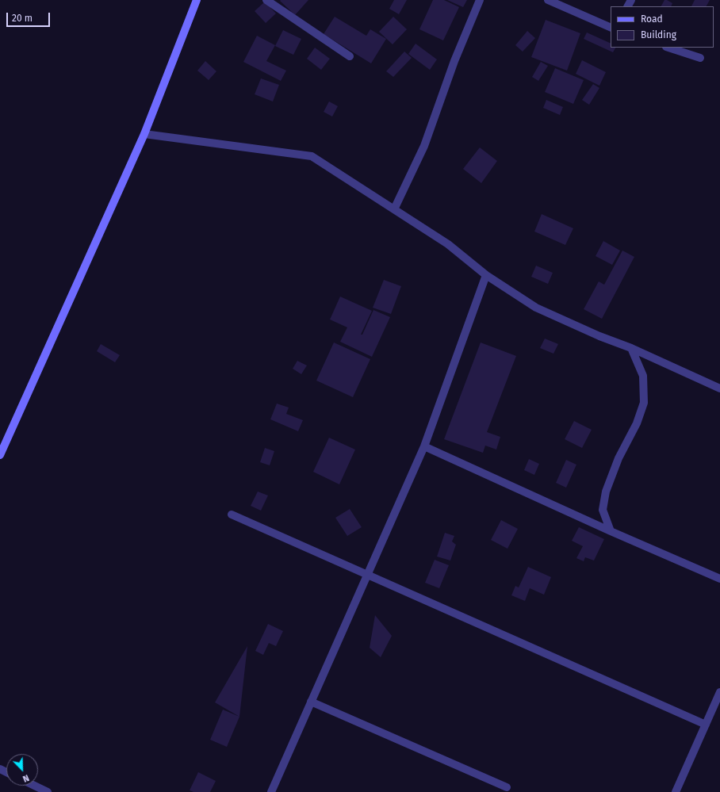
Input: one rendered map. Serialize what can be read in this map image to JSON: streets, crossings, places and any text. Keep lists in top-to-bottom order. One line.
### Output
{"legend":["Road","Building"],"scale_bar":"20 m","north":"bottom right"}
